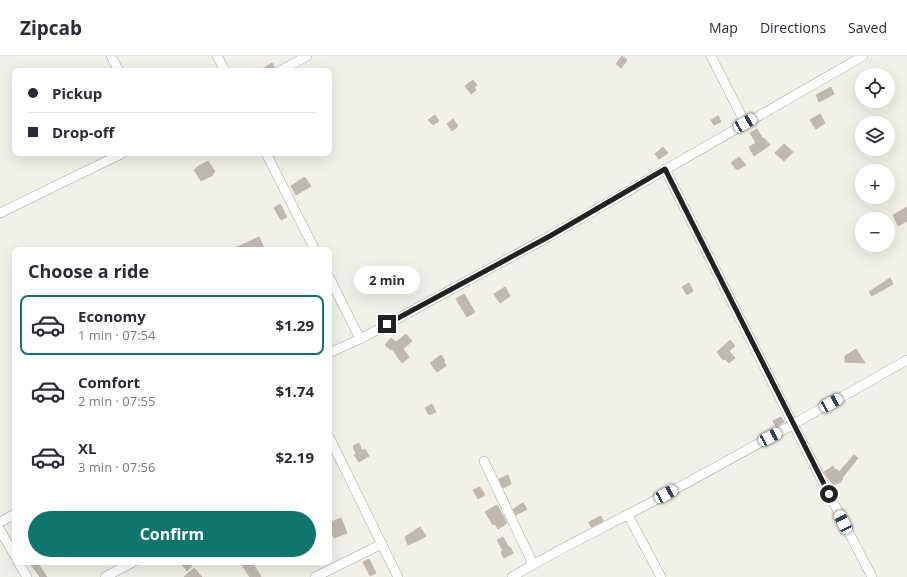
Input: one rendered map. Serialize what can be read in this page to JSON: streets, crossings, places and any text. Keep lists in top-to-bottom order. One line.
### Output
{"page":{"header":"Zipcab","nav":["Map","Directions","Saved"],"map_buttons":["+","−"],"banner":["Pickup","Drop-off"],"heading":"Choose a ride","bubble":"2 min","list":[{"name":"Economy","note":"1 min · 07:54","value":"$1.29"},{"name":"Comfort","note":"2 min · 07:55","value":"$1.74"},{"name":"XL","note":"3 min · 07:56","value":"$2.19"}],"buttons":"Confirm"}}
